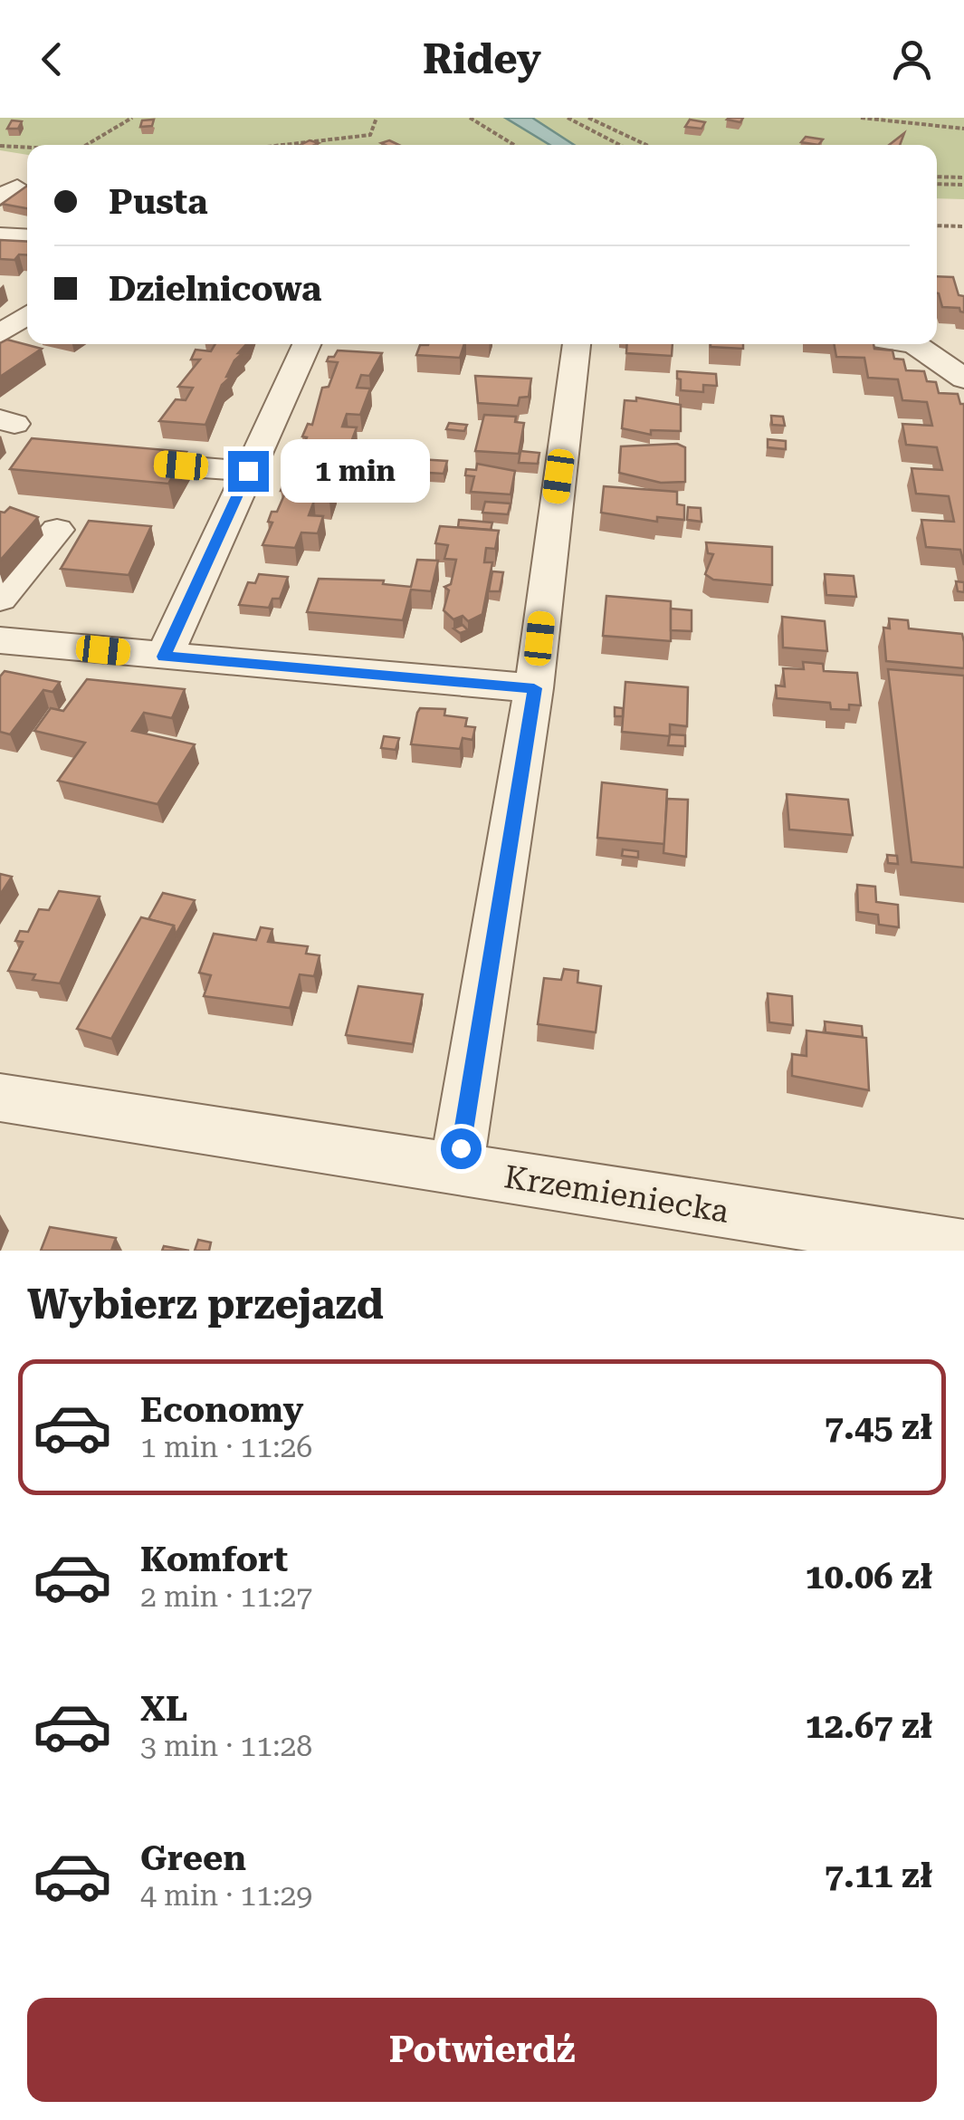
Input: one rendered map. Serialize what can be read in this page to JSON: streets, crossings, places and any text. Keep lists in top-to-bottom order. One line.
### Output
{"streets":{"street":["Krzemieniecka"]},"page":{"header":"Ridey","banner":["Pusta","Dzielnicowa"],"bubble":"1 min","heading":"Wybierz przejazd","list":[{"name":"Economy","note":"1 min · 11:26","value":"7.45 zł"},{"name":"Komfort","note":"2 min · 11:27","value":"10.06 zł"},{"name":"XL","note":"3 min · 11:28","value":"12.67 zł"},{"name":"Green","note":"4 min · 11:29","value":"7.11 zł"}],"buttons":"Potwierdź"}}
